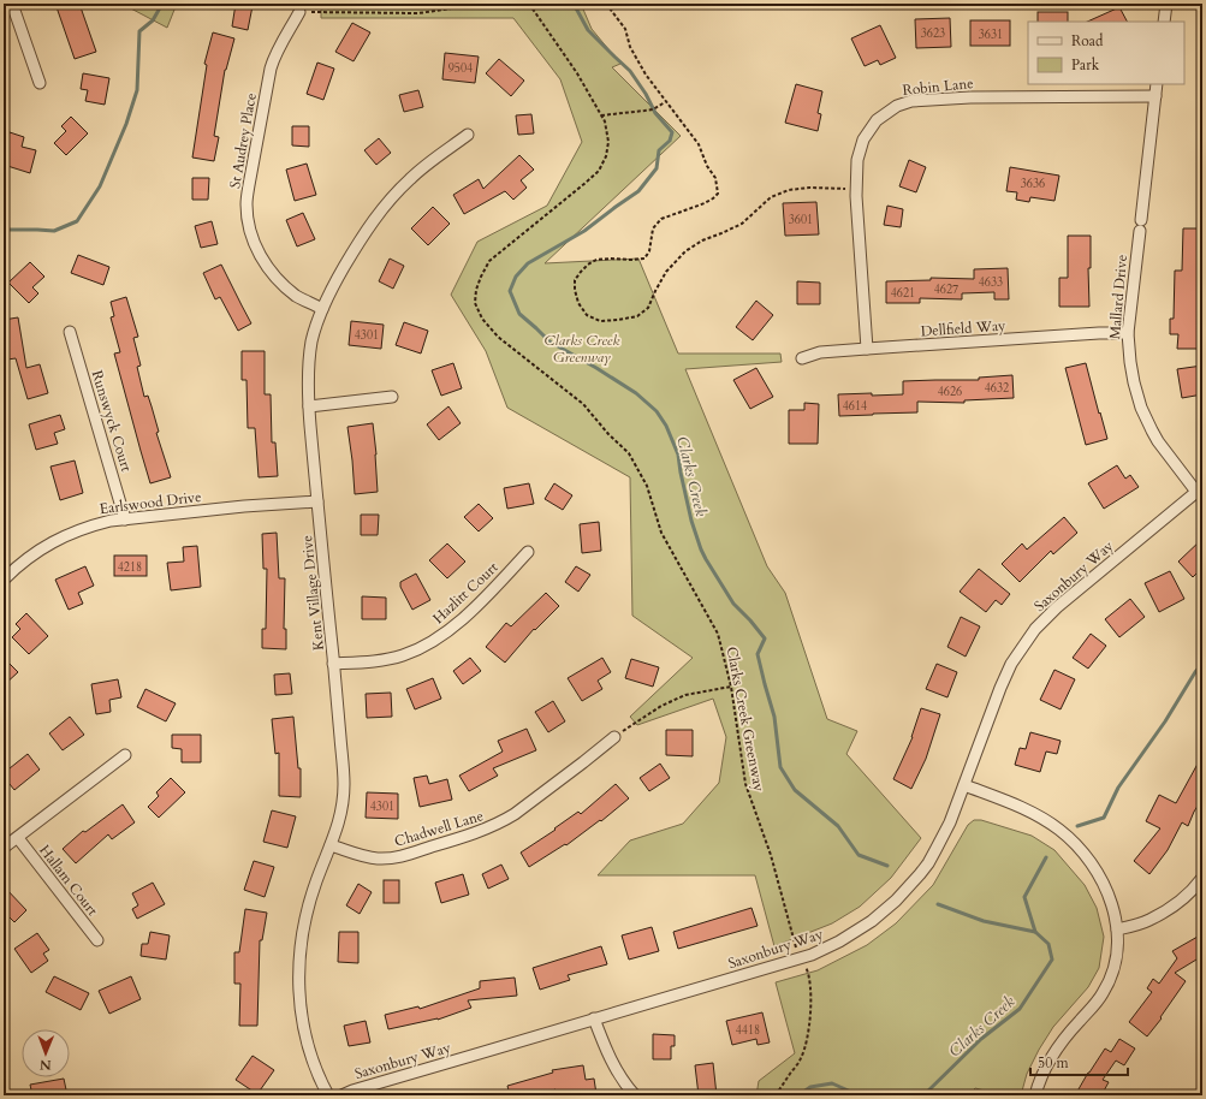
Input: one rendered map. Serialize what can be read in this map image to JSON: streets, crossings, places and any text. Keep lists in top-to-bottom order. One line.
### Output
{"streets":{"street":["Robin Lane","St Audrey Place","Mallard Drive","Dellfield Way","Runswyck Court","Earlswood Drive","Saxonbury Way","Kent Village Drive","Hazlitt Court","Chadwell Lane","Hallam Court"],"path":["Clarks Creek Greenway"]},"crossings":[["Robin Lane","Mallard Drive"],["Robin Lane","Dellfield Way"],["St Audrey Place","Kent Village Drive"],["Mallard Drive","Dellfield Way"],["Mallard Drive","Saxonbury Way"],["Runswyck Court","Earlswood Drive"],["Earlswood Drive","Kent Village Drive"],["Saxonbury Way","Clarks Creek Greenway"],["Kent Village Drive","Hazlitt Court"],["Kent Village Drive","Chadwell Lane"]],"water":["Clarks Creek"],"parks":["Clarks Creek Greenway"],"house_numbers":["3623","3631","9504","3636","3601","4633","4627","4621","4301","4632","4626","4614","4218","4301","4418"],"legend":["Road","Park"],"scale_bar":"50 m","north":"bottom"}
